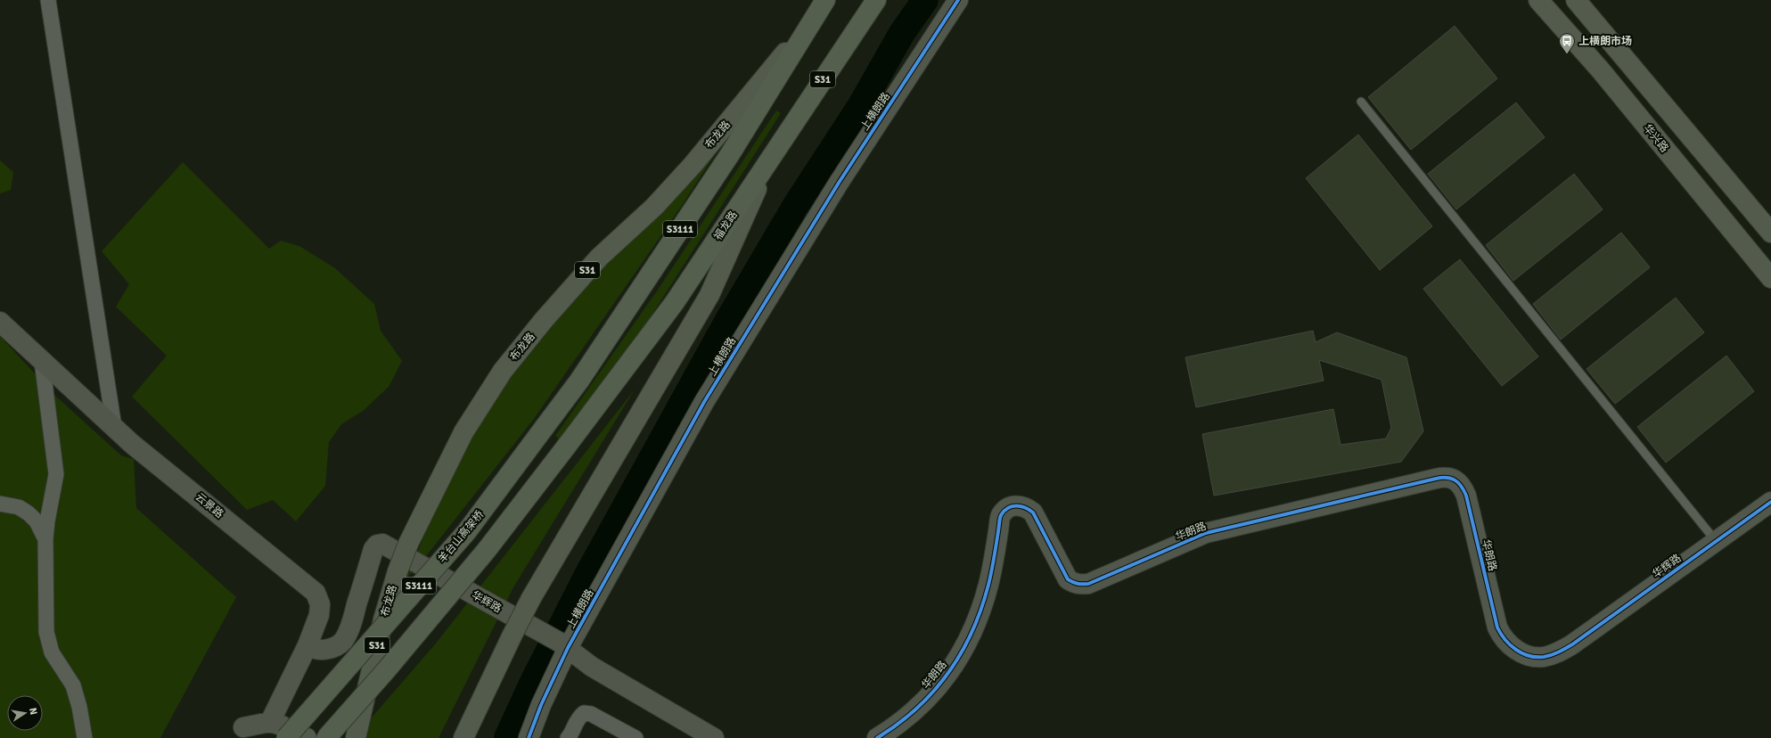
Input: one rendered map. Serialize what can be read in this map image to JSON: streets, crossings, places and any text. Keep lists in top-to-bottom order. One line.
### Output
{"streets":{"highway":["S31","福龙路","S3111","羊台山高架桥"],"main road":["布龙路","华兴路"],"street":["上横朗路","云景路","华朗路","华辉路"]},"crossings":[["S31","布龙路"],["S31","福龙路"],["S31","羊台山高架桥"],["上横朗路","华辉路"],["布龙路","羊台山高架桥"],["云景路","华辉路"],["华朗路","华辉路"]],"places":{"bus stop":["上横朗市场"]},"north":"right"}
